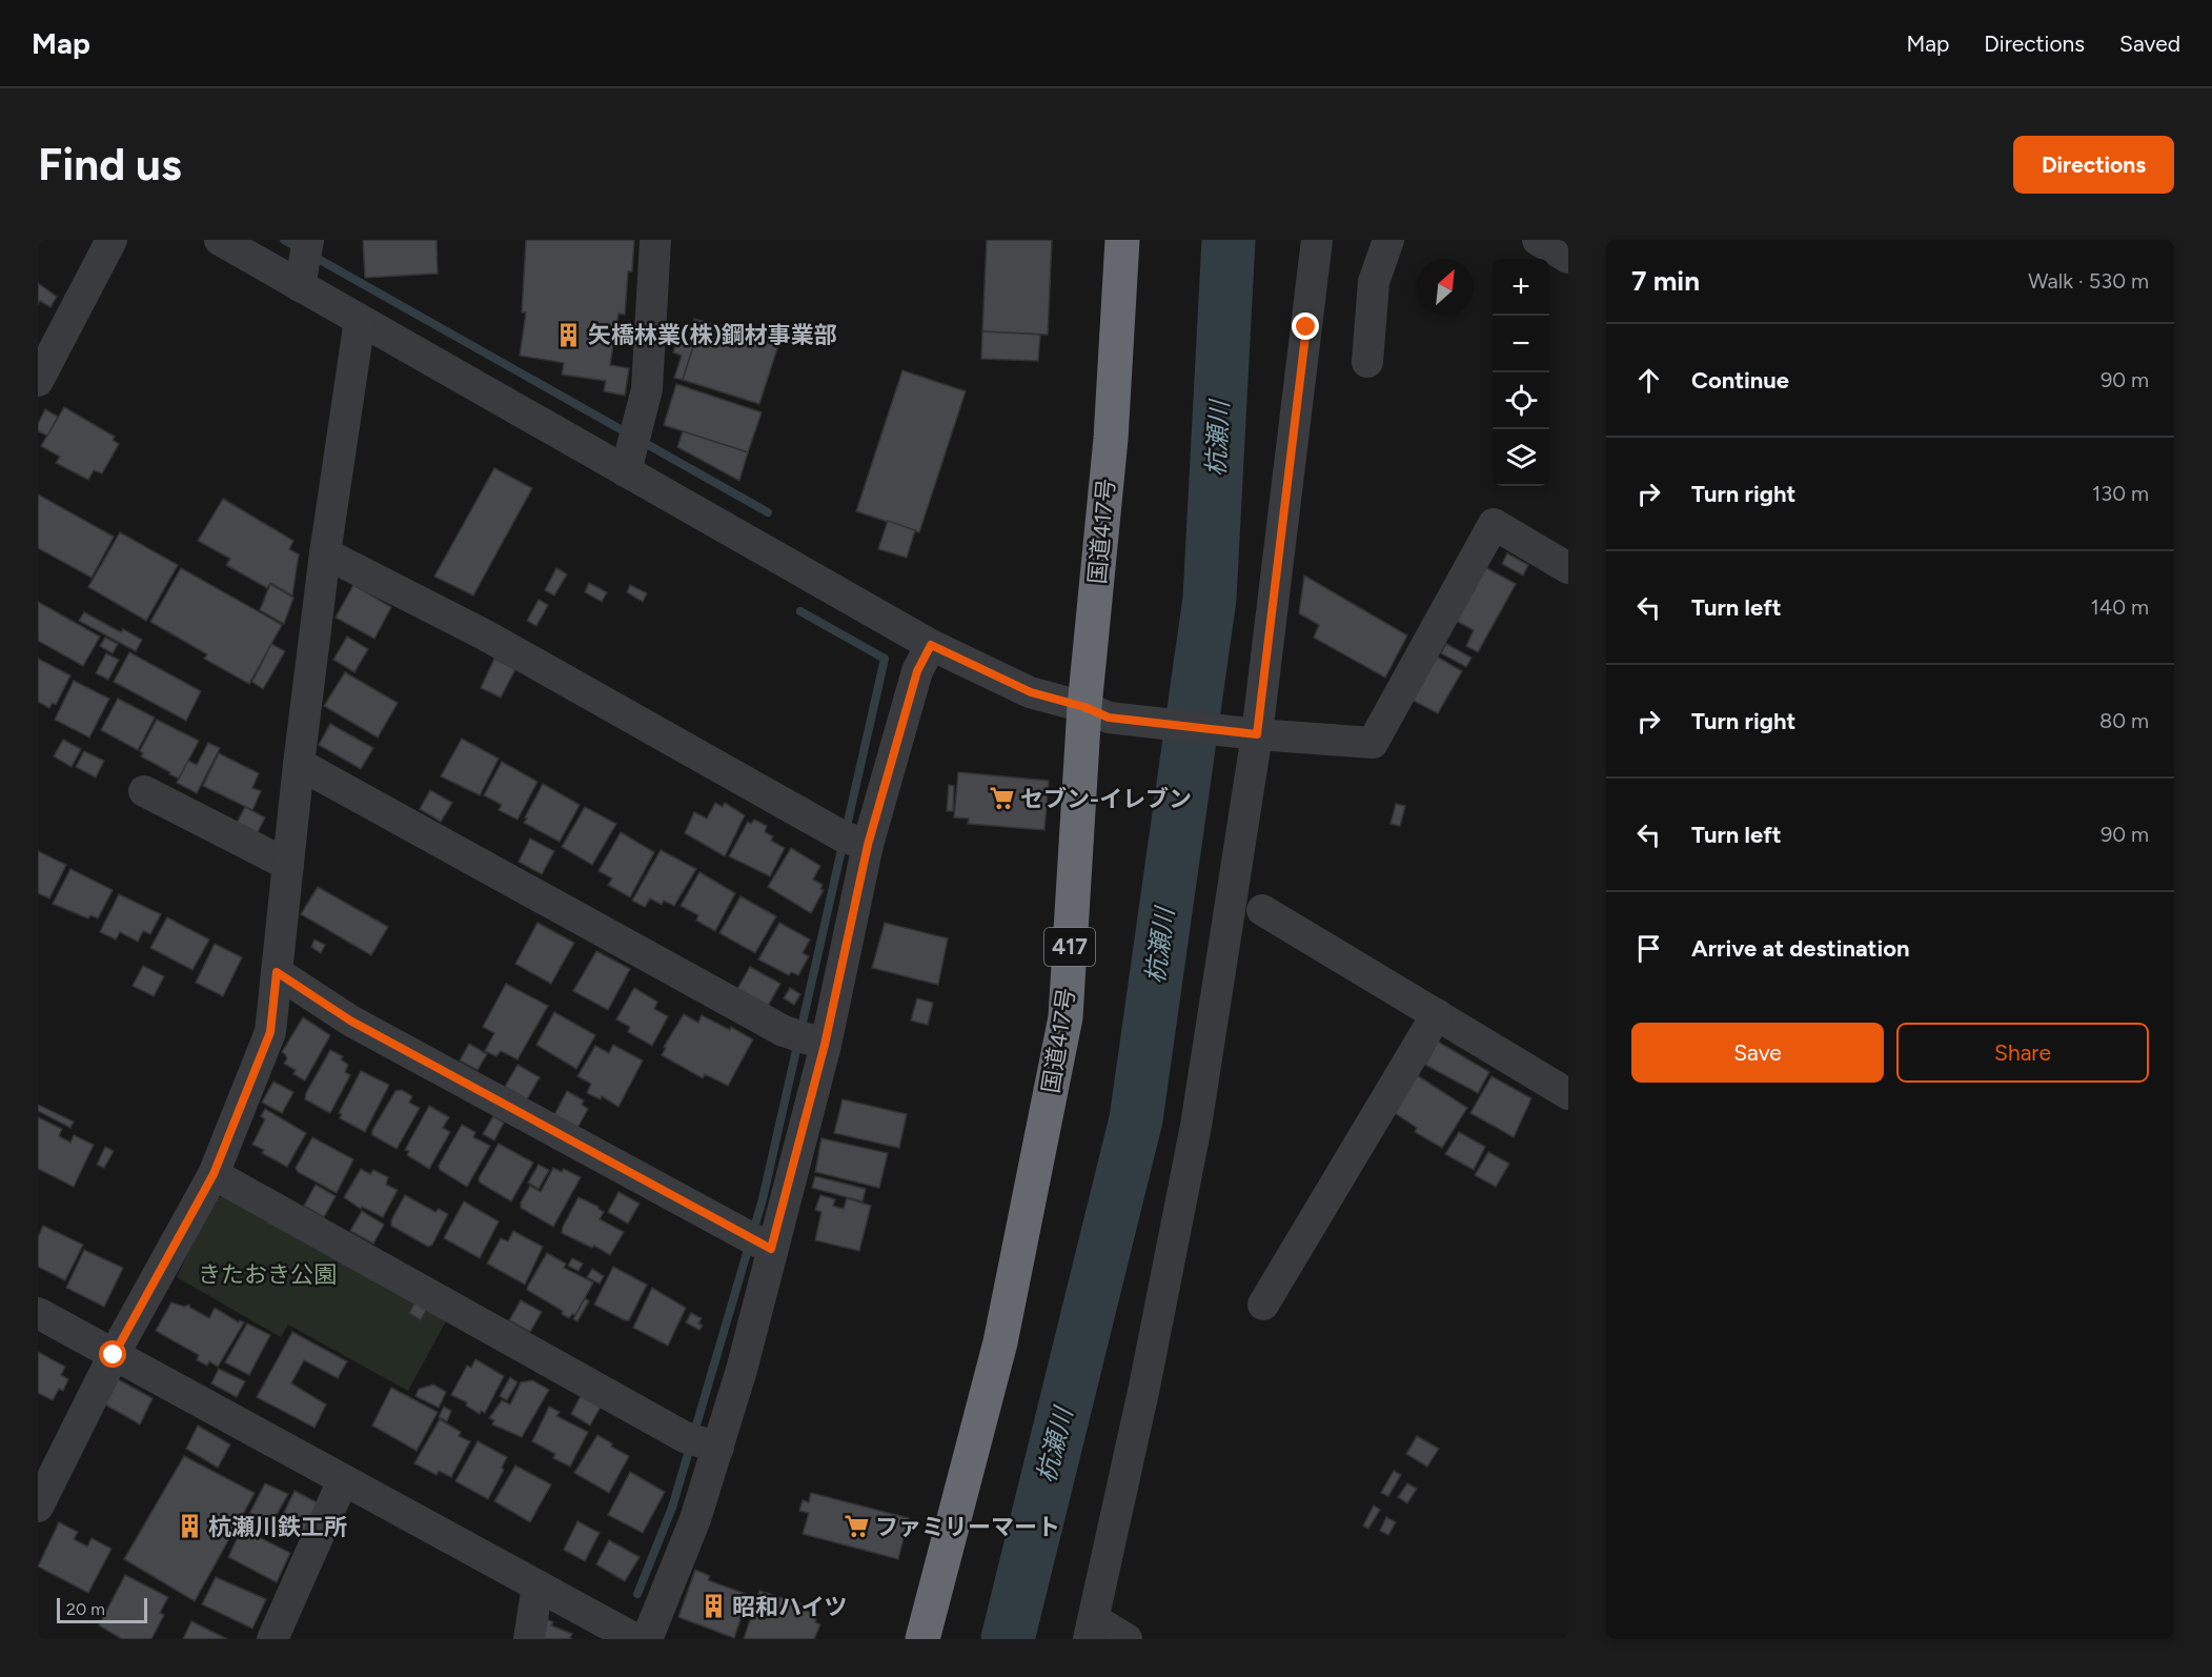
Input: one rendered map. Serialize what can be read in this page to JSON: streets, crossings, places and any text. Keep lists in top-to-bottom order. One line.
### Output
{"streets":{"highway":["国道417号","417"]},"water":["杭瀬川"],"parks":["きたおき公園"],"places":{"building":["矢橋林業(株)鋼材事業部","杭瀬川鉄工所","昭和ハイツ"],"supermarket":["セブン-イレブン","ファミリーマート"]},"scale_bar":"20 m","north":"top right","page":{"header":"Map","nav":["Map","Directions","Saved"],"buttons":["Directions",["Save","Share"]],"title":"Find us","heading":["7 min","Walk · 530 m"],"map_buttons":["+","−"],"list":[["Continue","90 m"],["Turn right","130 m"],["Turn left","140 m"],["Turn right","80 m"],["Turn left","90 m"],"Arrive at destination"],"scale":"20 m"}}
